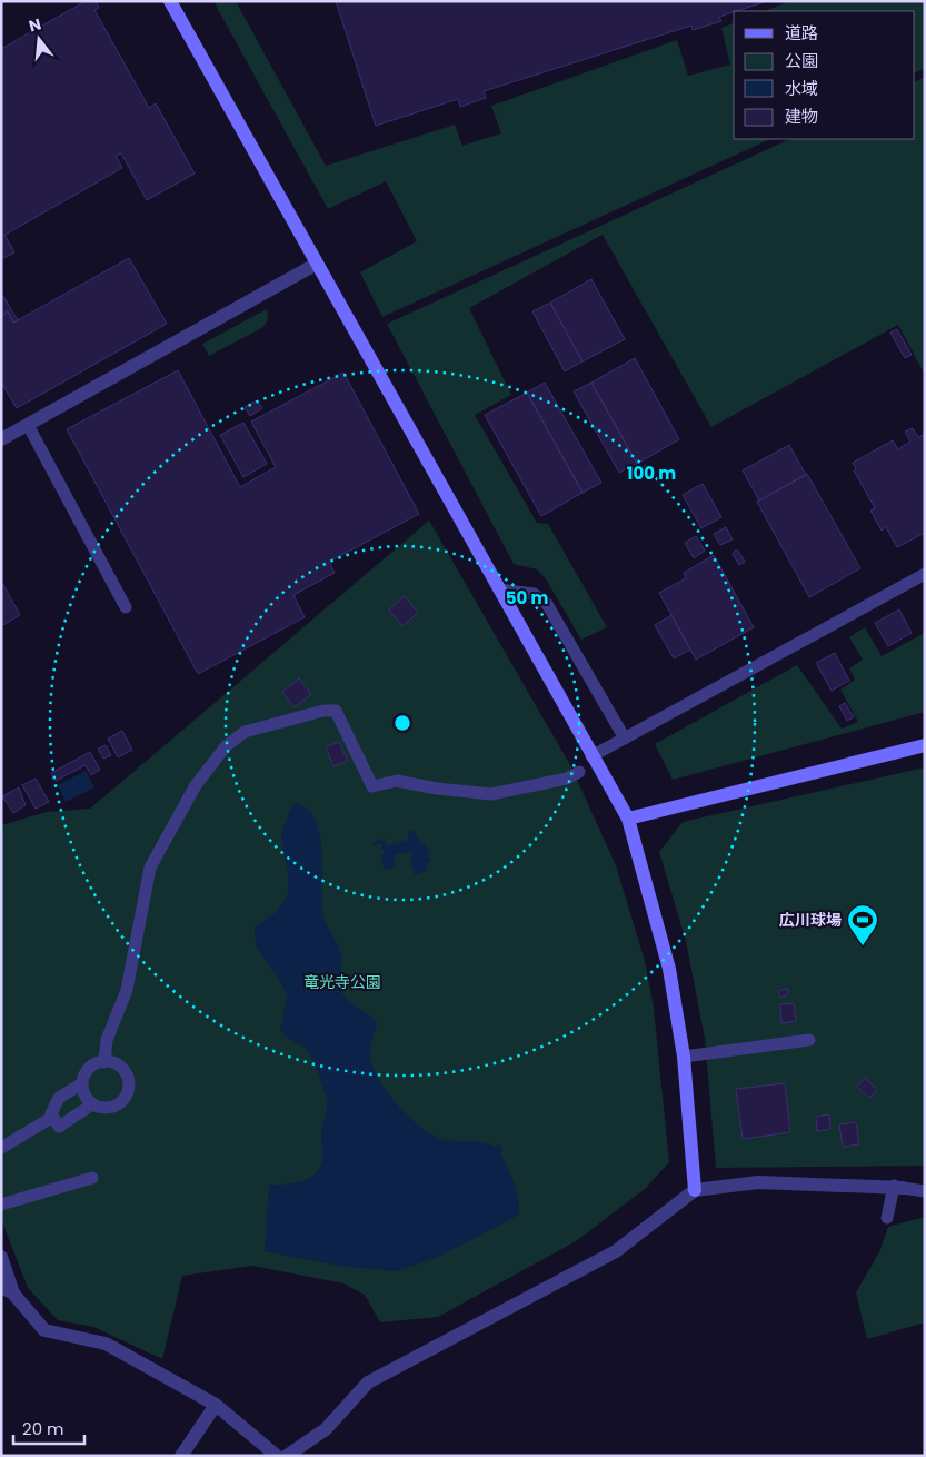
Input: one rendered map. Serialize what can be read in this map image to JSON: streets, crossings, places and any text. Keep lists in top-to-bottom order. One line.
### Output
{"parks":["竜光寺公園"],"places":{"sports":["広川球場"]},"legend":["道路","公園","水域","建物"],"scale_bar":"20 m","north":"top","rings":["100 m","50 m"]}
